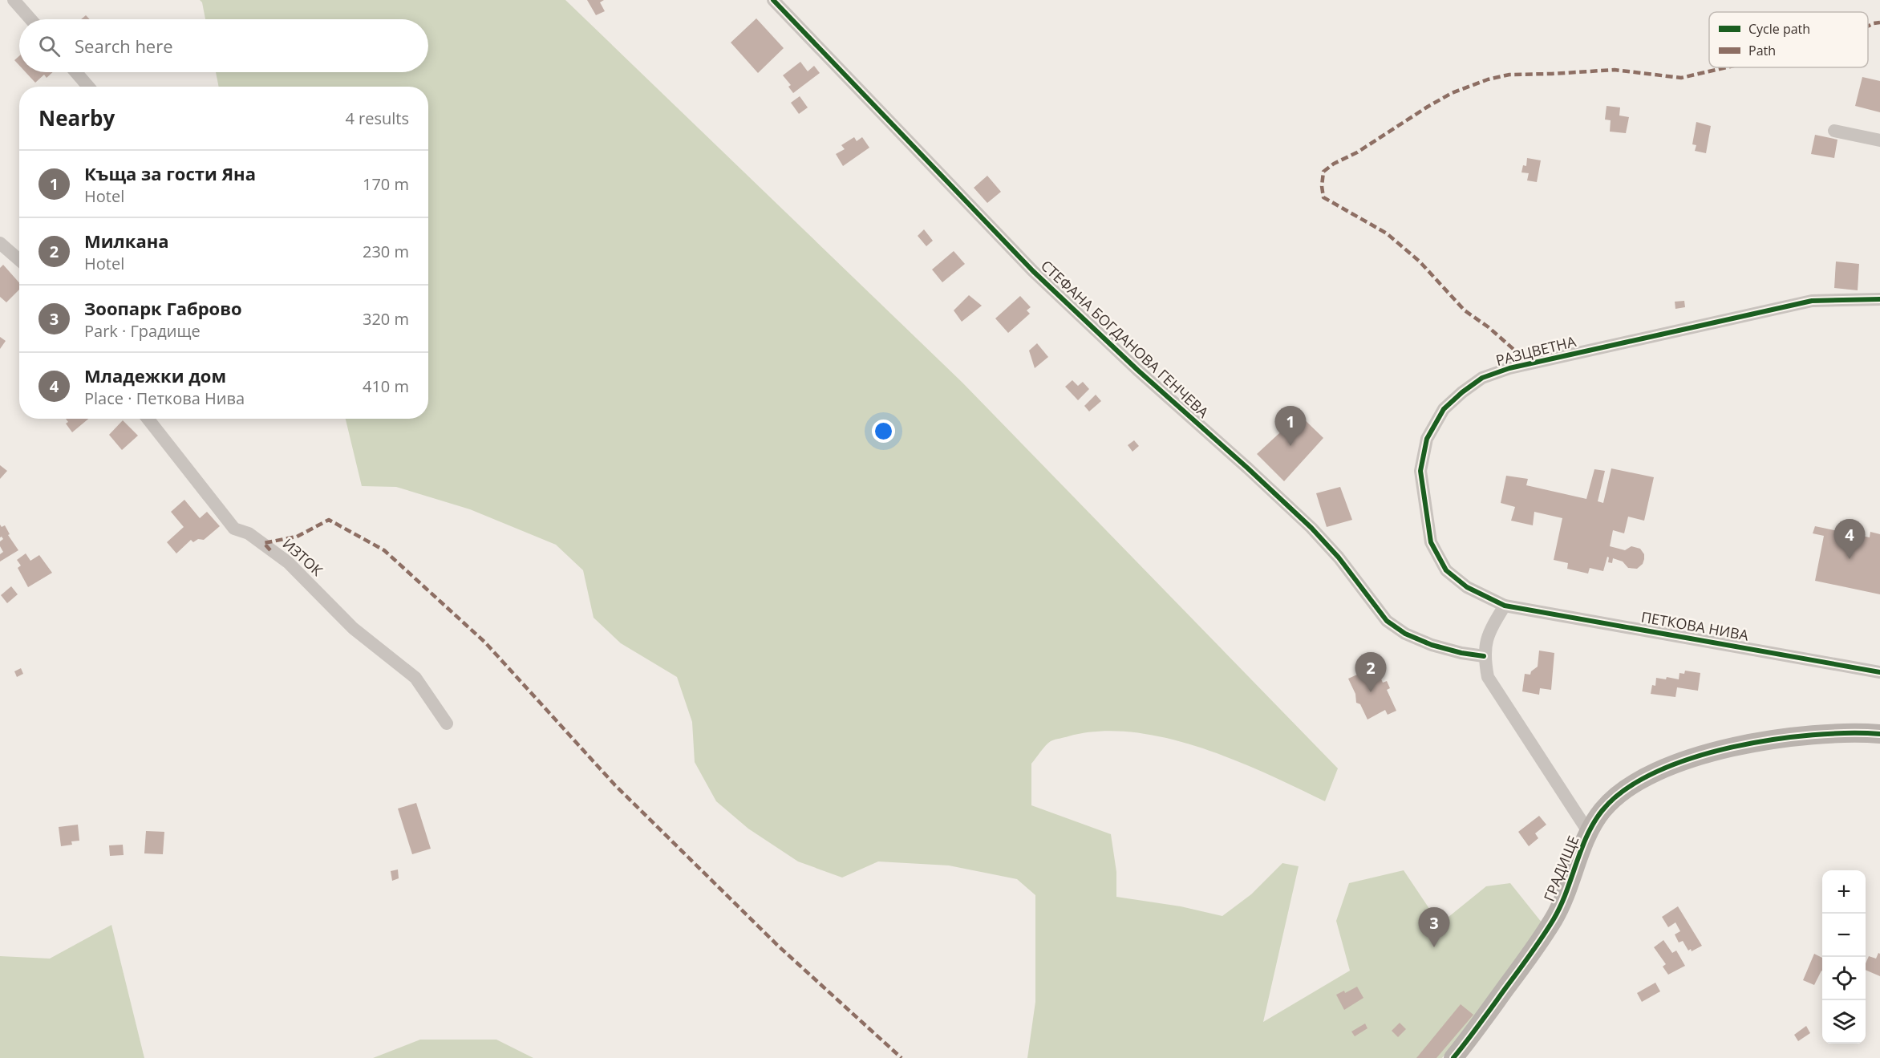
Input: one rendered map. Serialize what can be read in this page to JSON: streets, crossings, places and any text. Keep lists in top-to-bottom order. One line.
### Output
{"streets":{"street":["СТЕФАНА БОГДАНОВА ГЕНЧЕВА","РАЗЦВЕТНА","ИЗТОК","ПЕТКОВА НИВА","ГРАДИЩЕ"]},"crossings":[["РАЗЦВЕТНА","ПЕТКОВА НИВА"]],"legend":["Cycle path","Path"],"page":{"search":"Search here","heading":["Nearby","4 results"],"list":[{"mark":"1","name":"Къща за гости Яна","note":"Hotel","value":"170 m"},{"mark":"2","name":"Милкана","note":"Hotel","value":"230 m"},{"mark":"3","name":"Зоопарк Габрово","note":"Park · Градище","value":"320 m"},{"mark":"4","name":"Младежки дом","note":"Place · Петкова Нива","value":"410 m"}],"pins":["1","4","2","3"],"map_buttons":["+","−"]}}
